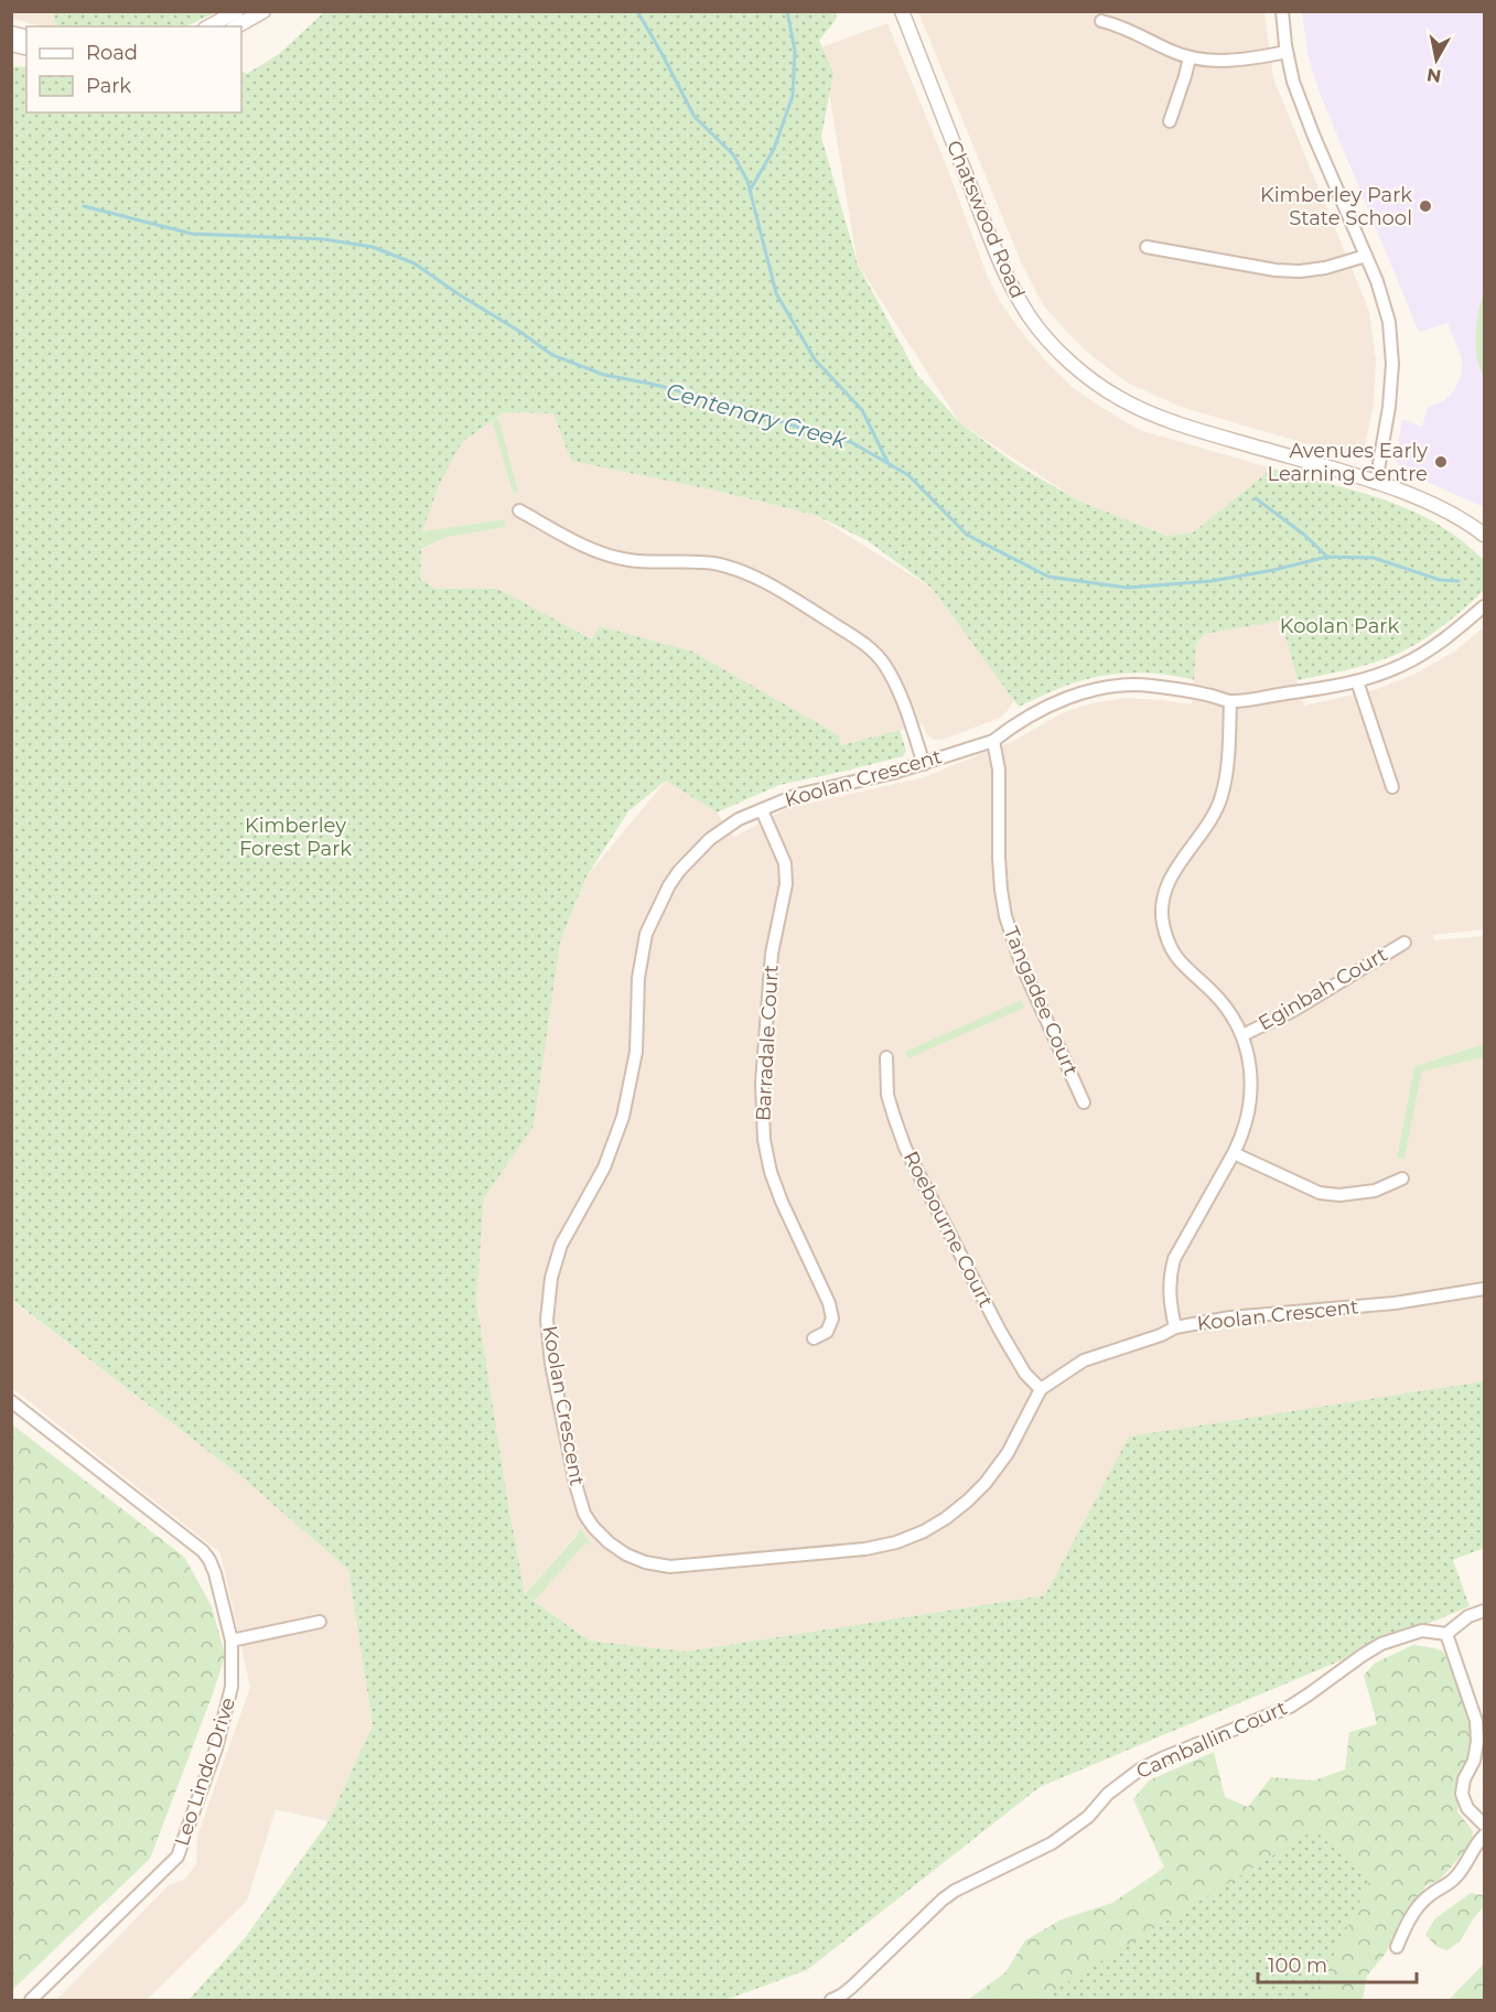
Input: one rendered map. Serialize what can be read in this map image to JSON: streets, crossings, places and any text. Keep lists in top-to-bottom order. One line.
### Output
{"streets":{"street":["Chatswood Road","Koolan Crescent","Eginbah Court","Tangadee Court","Barradale Court","Roebourne Court","Camballin Court","Leo Lindo Drive"]},"crossings":[["Koolan Crescent","Tangadee Court"],["Koolan Crescent","Barradale Court"],["Koolan Crescent","Roebourne Court"]],"water":["Centenary Creek"],"parks":["Koolan Park","Kimberley Forest Park"],"places":["Kimberley Park State School","Avenues Early Learning Centre"],"legend":["Road","Park"],"scale_bar":"100 m","north":"bottom"}
